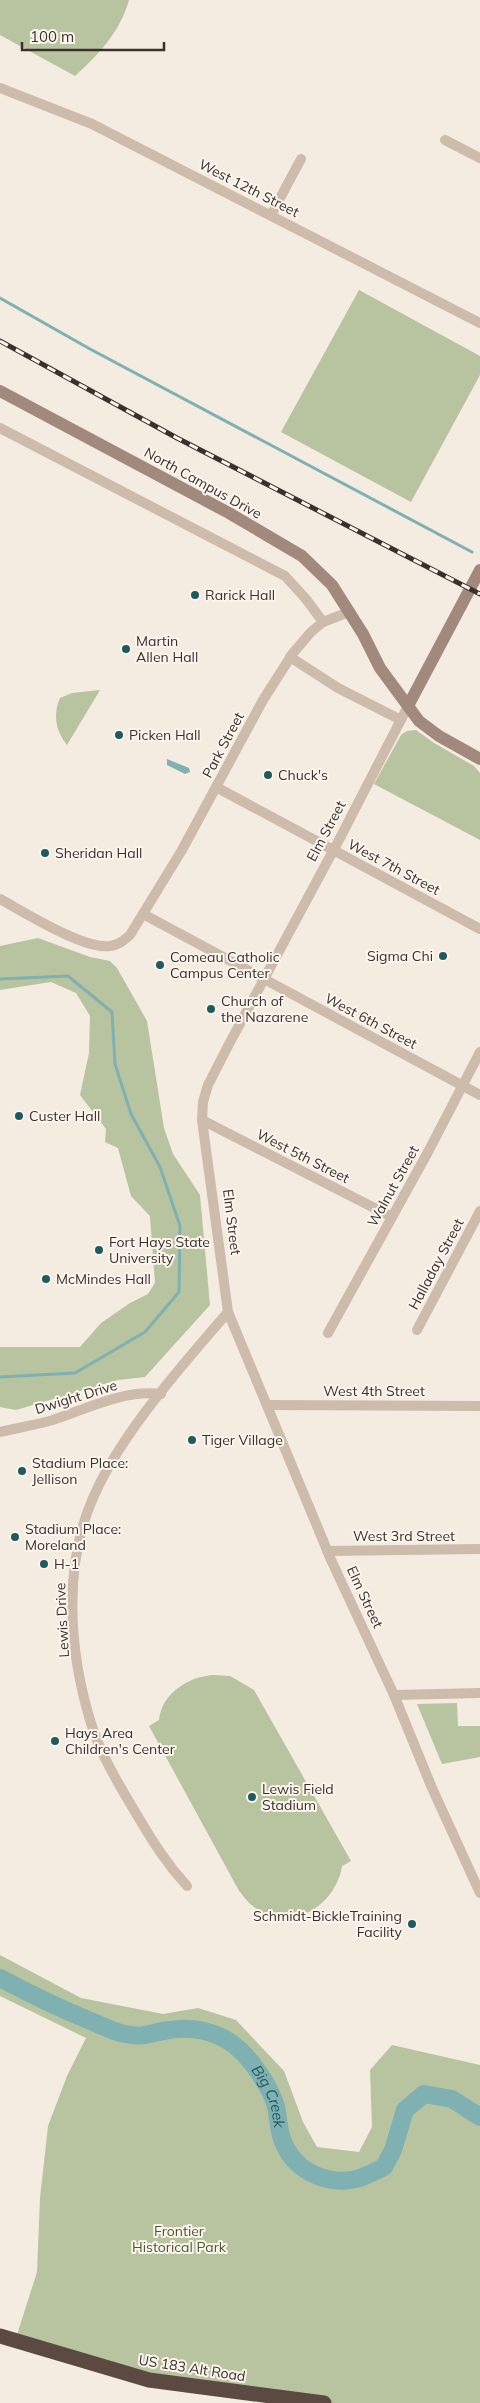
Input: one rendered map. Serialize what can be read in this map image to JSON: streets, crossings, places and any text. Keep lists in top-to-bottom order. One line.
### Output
{"streets":{"highway":["US 183 Alt Road"],"main road":["North Campus Drive","Elm Street"],"street":["West 12th Street","Park Street","West 7th Street","West 6th Street","West 5th Street","Walnut Street","Halladay Street","West 4th Street","Dwight Drive","West 3rd Street","Lewis Drive"]},"crossings":[["North Campus Drive","Park Street"],["North Campus Drive","Elm Street"],["Park Street","West 7th Street"],["Park Street","West 6th Street"],["Elm Street","West 7th Street"],["Elm Street","West 6th Street"],["Elm Street","West 5th Street"],["Elm Street","West 4th Street"],["Elm Street","West 3rd Street"],["Elm Street","Lewis Drive"],["West 6th Street","Walnut Street"],["West 5th Street","Walnut Street"],["Dwight Drive","Lewis Drive"]],"water":["Big Creek"],"parks":["Frontier Historical Park"],"places":["Rarick Hall","Martin Allen Hall","Picken Hall","Chuck's","Sheridan Hall","Sigma Chi","Comeau Catholic Campus Center","Church of the Nazarene","Custer Hall","Fort Hays State University","McMindes Hall","Tiger Village","Stadium Place: Jellison","Stadium Place: Moreland","H-1","Hays Area Children's Center","Lewis Field Stadium","Schmidt-BickleTraining Facility"],"scale_bar":"100 m"}
